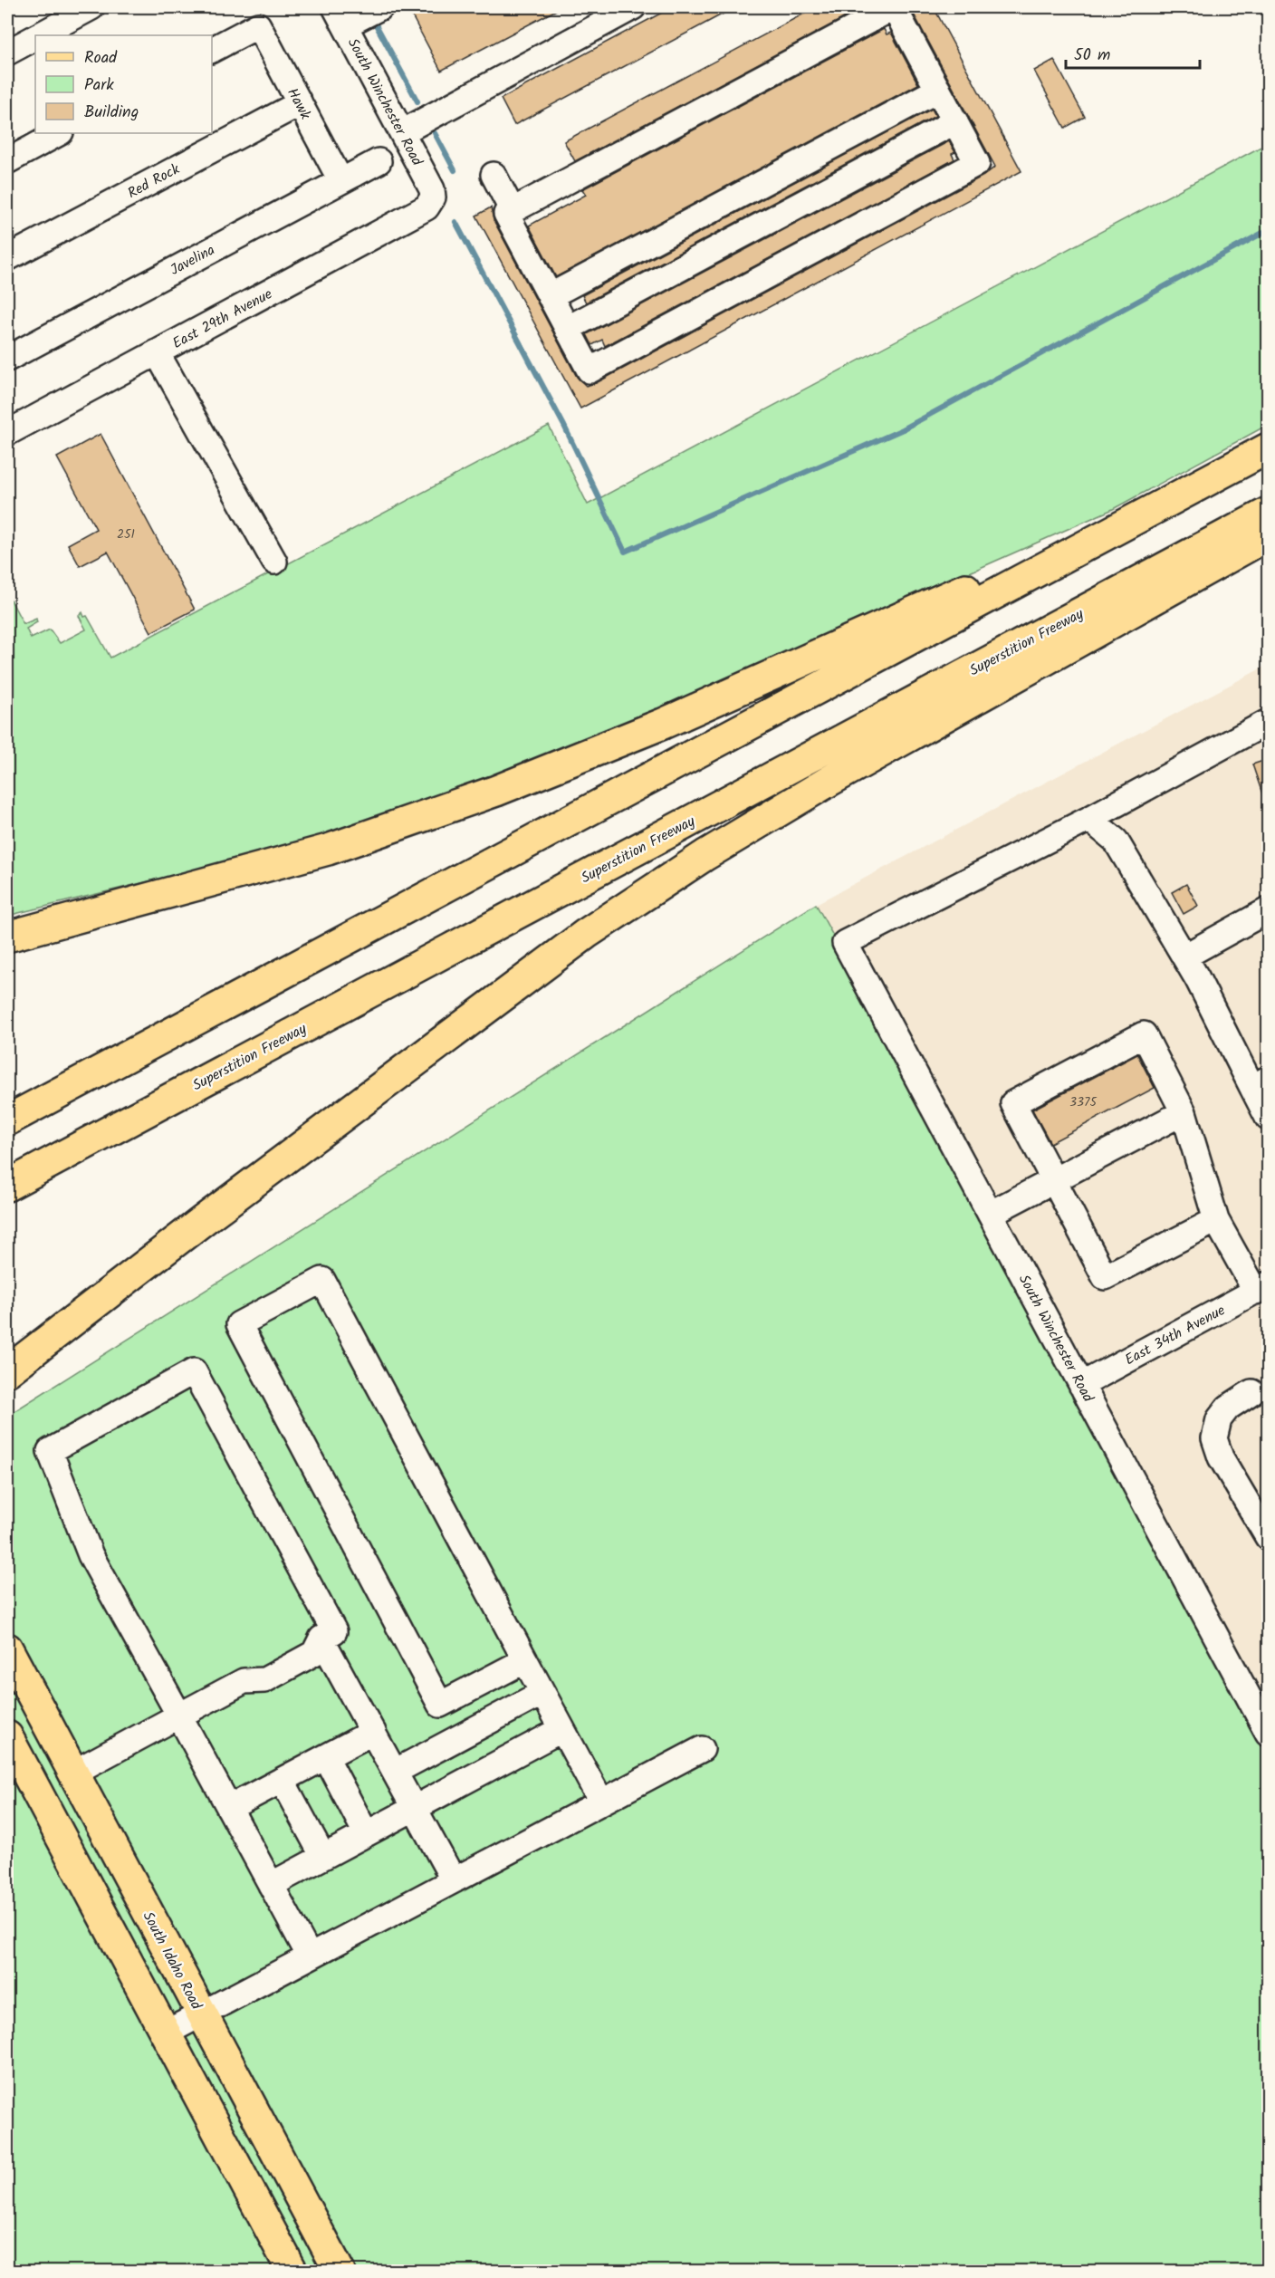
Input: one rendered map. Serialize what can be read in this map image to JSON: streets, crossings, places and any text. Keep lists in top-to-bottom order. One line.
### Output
{"streets":{"main road":["Superstition Freeway","South Idaho Road"],"street":["South Winchester Road","Hawk","Red Rock","Javelina","East 29th Avenue","East 34th Avenue"]},"crossings":[["South Winchester Road","East 29th Avenue"],["South Winchester Road","East 34th Avenue"],["Hawk","Red Rock"],["Hawk","Javelina"]],"house_numbers":["251","3375"],"legend":["Road","Park","Building"],"scale_bar":"50 m"}
